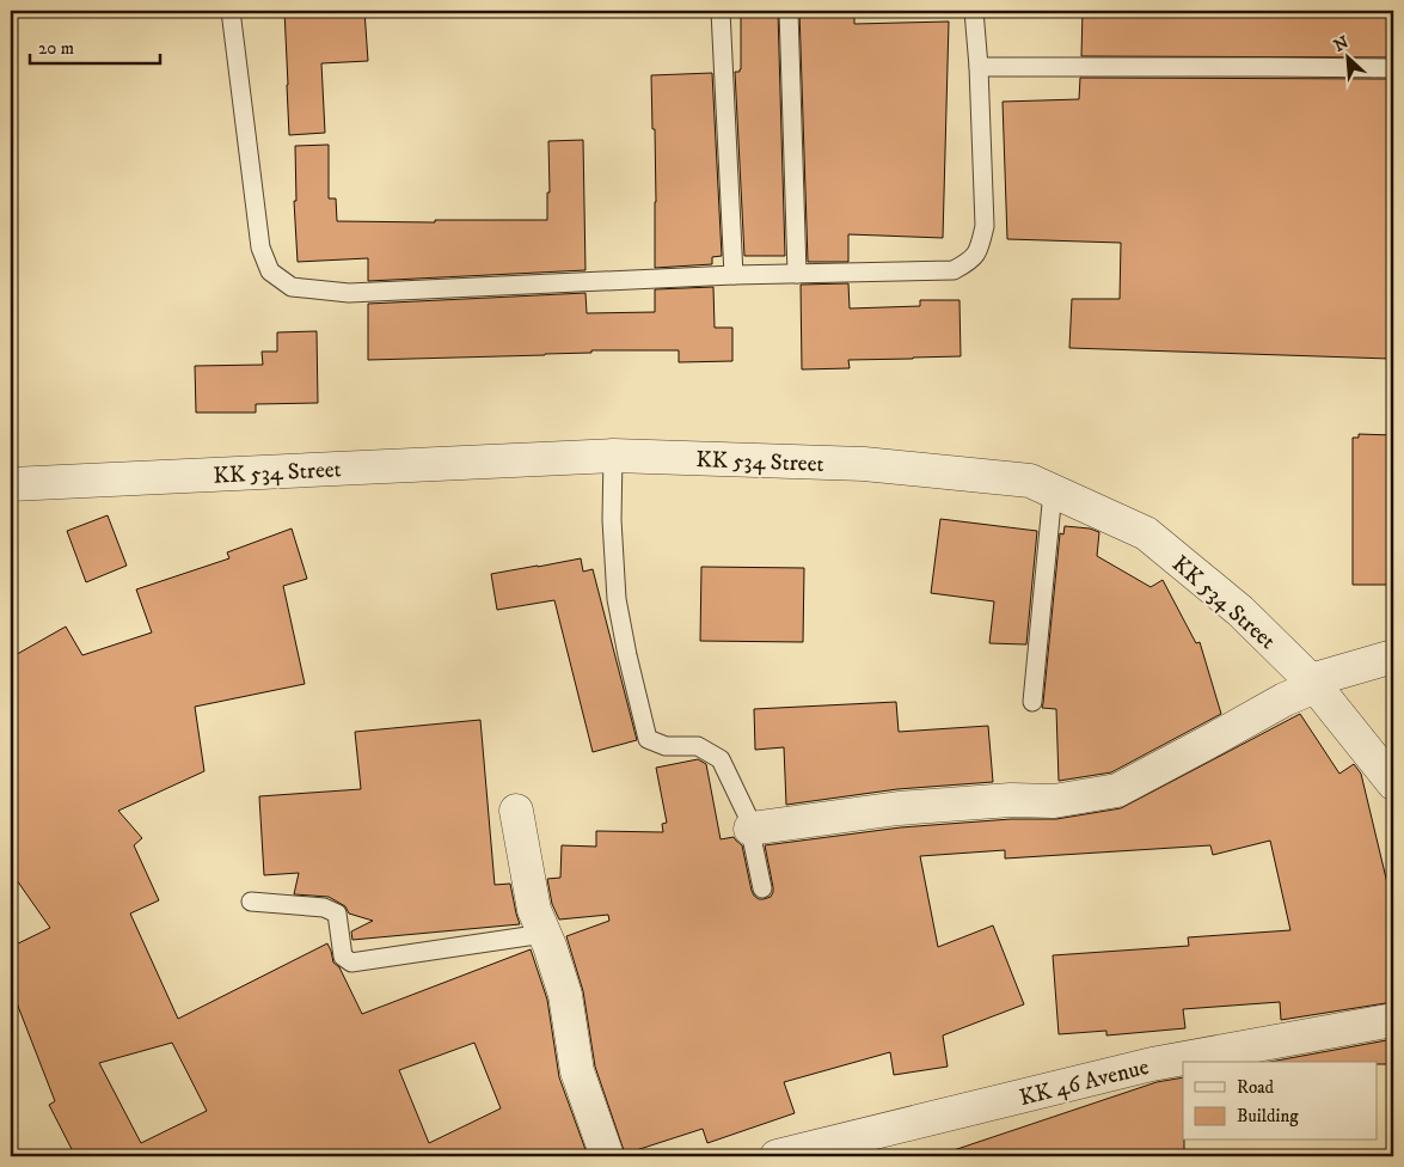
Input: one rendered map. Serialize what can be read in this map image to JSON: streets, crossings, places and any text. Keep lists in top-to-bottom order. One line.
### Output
{"streets":{"street":["KK 534 Street","KK 46 Avenue"]},"legend":["Road","Building"],"scale_bar":"20 m","north":"top left"}
